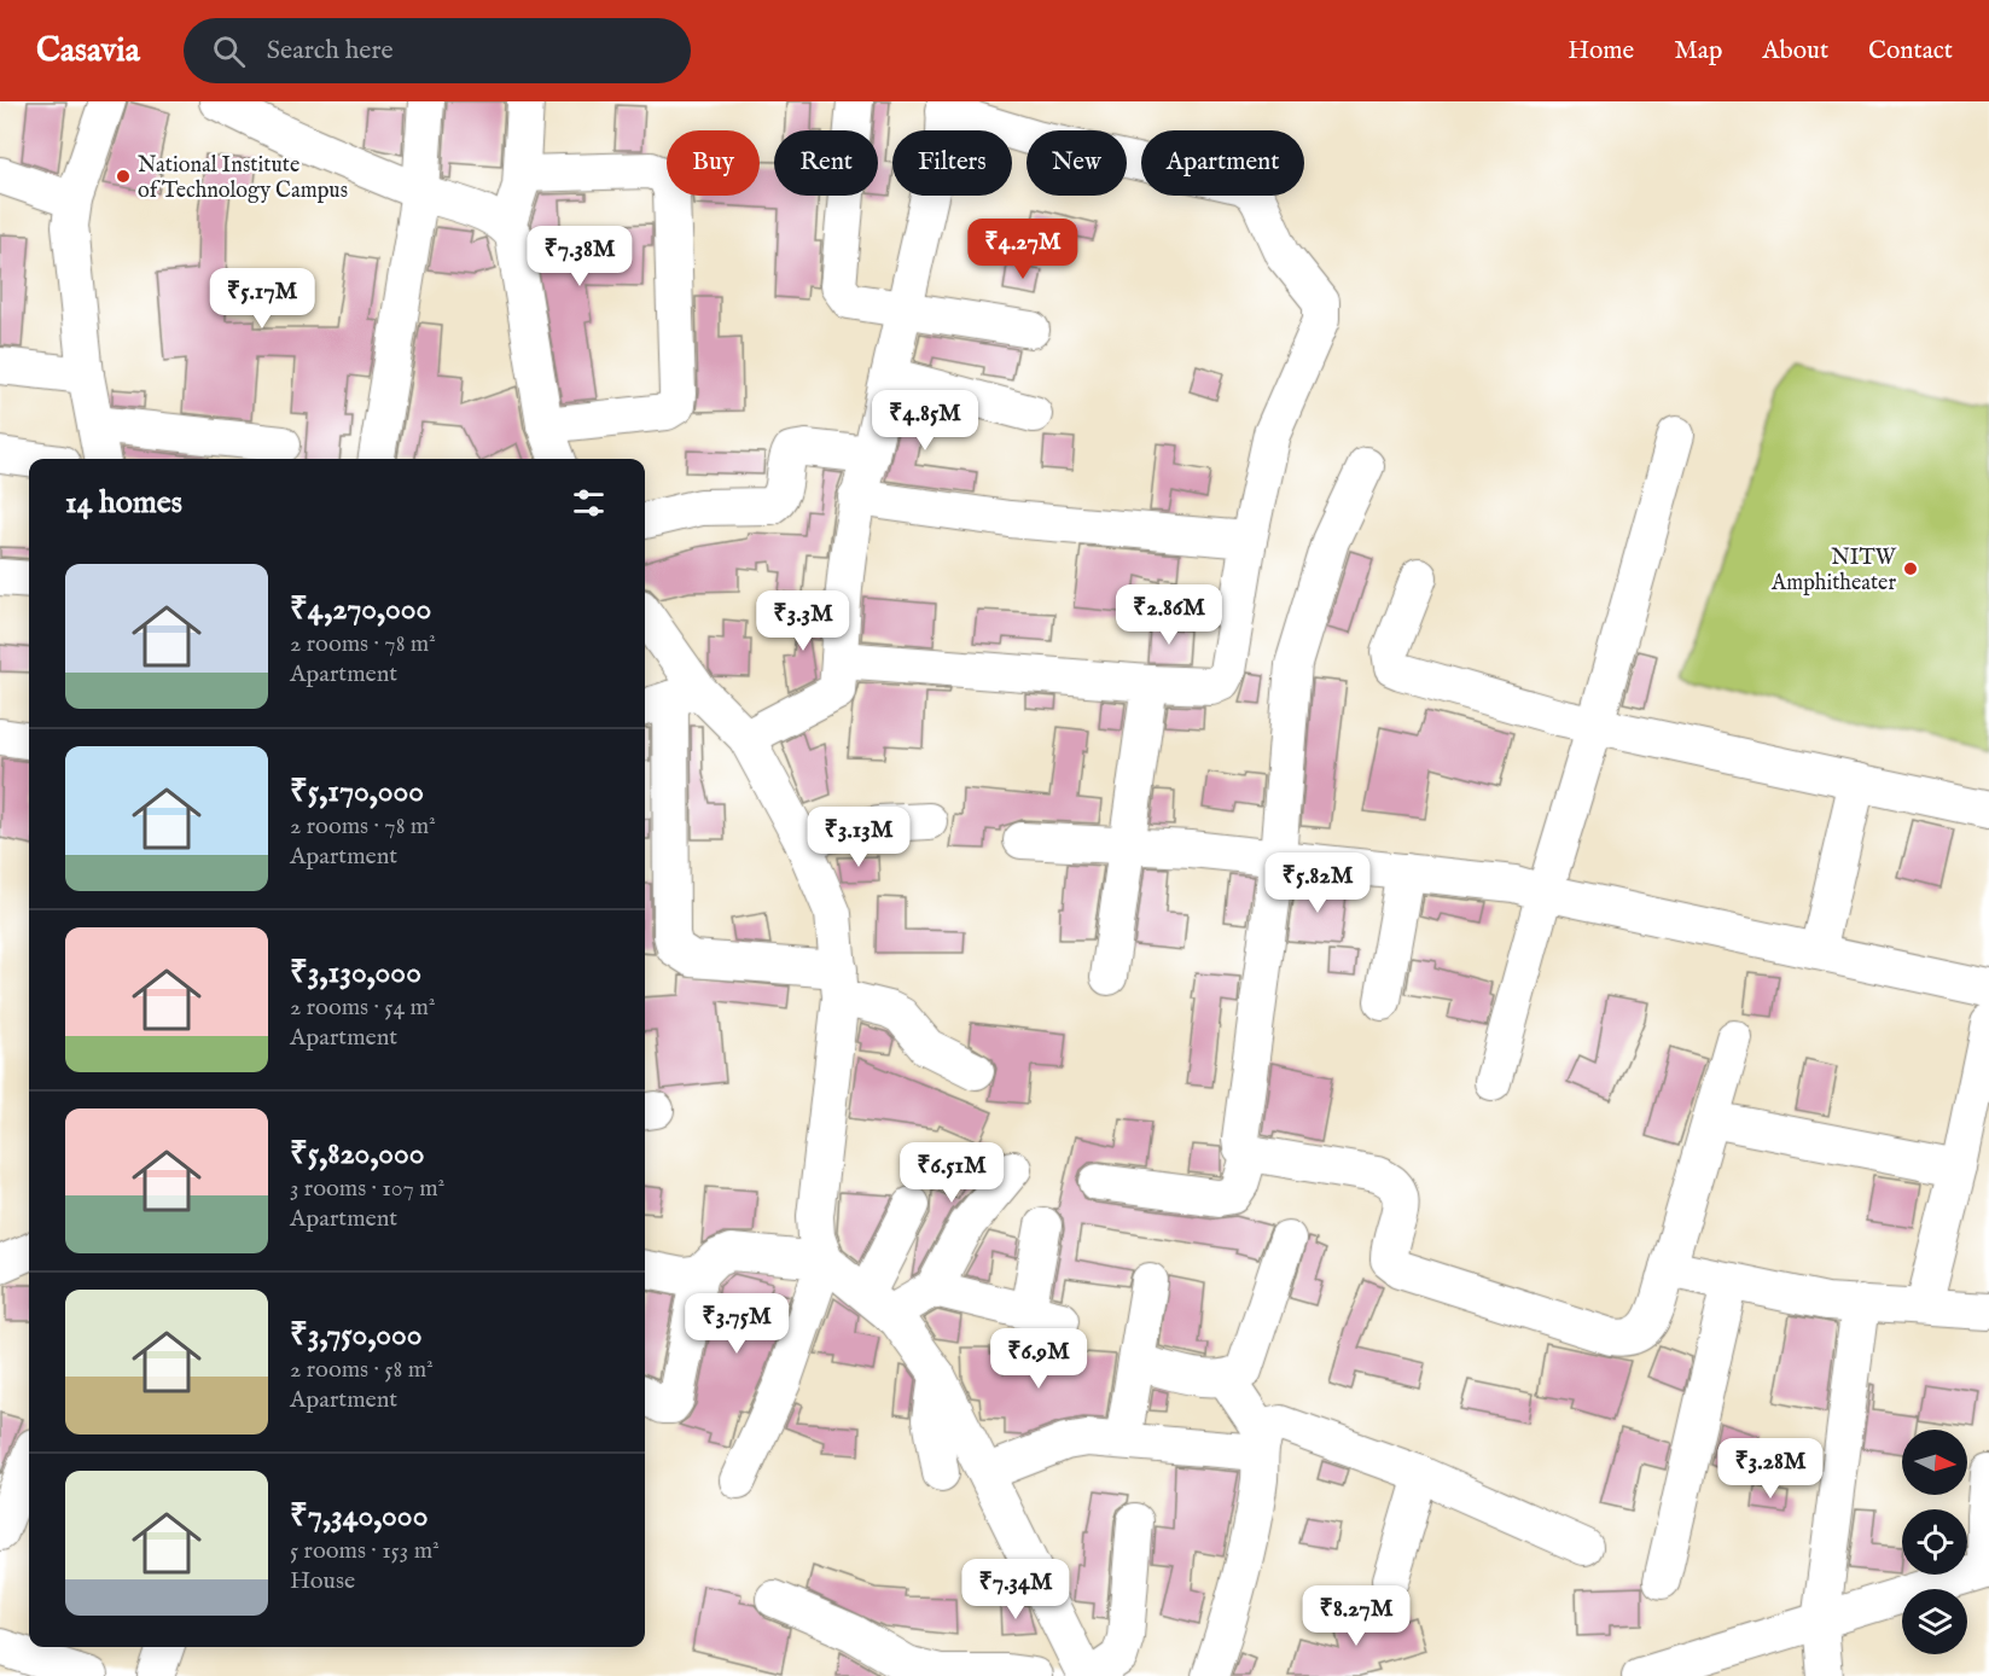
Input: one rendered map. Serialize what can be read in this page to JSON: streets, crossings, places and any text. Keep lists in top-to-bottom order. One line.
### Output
{"places":["National Institute of Technology Campus","NITW Amphitheater"],"north":"right","page":{"header":"Casavia","search":"Search here","nav":["Home","Map","About","Contact"],"chip":["Buy","Rent","Filters","New","Apartment"],"price":["₹4.27M","₹7.38M","₹5.17M","₹4.85M","₹2.86M","₹3.3M","₹3.13M","₹5.82M","₹6.51M","₹3.75M","₹6.9M","₹3.28M","₹7.34M","₹8.27M"],"heading":"14 homes","list":[{"name":"₹4,270,000","note":"2 rooms · 78 m² · Apartment"},{"name":"₹5,170,000","note":"2 rooms · 78 m² · Apartment"},{"name":"₹3,130,000","note":"2 rooms · 54 m² · Apartment"},{"name":"₹5,820,000","note":"3 rooms · 107 m² · Apartment"},{"name":"₹3,750,000","note":"2 rooms · 58 m² · Apartment"},{"name":"₹7,340,000","note":"5 rooms · 153 m² · House"}]}}
